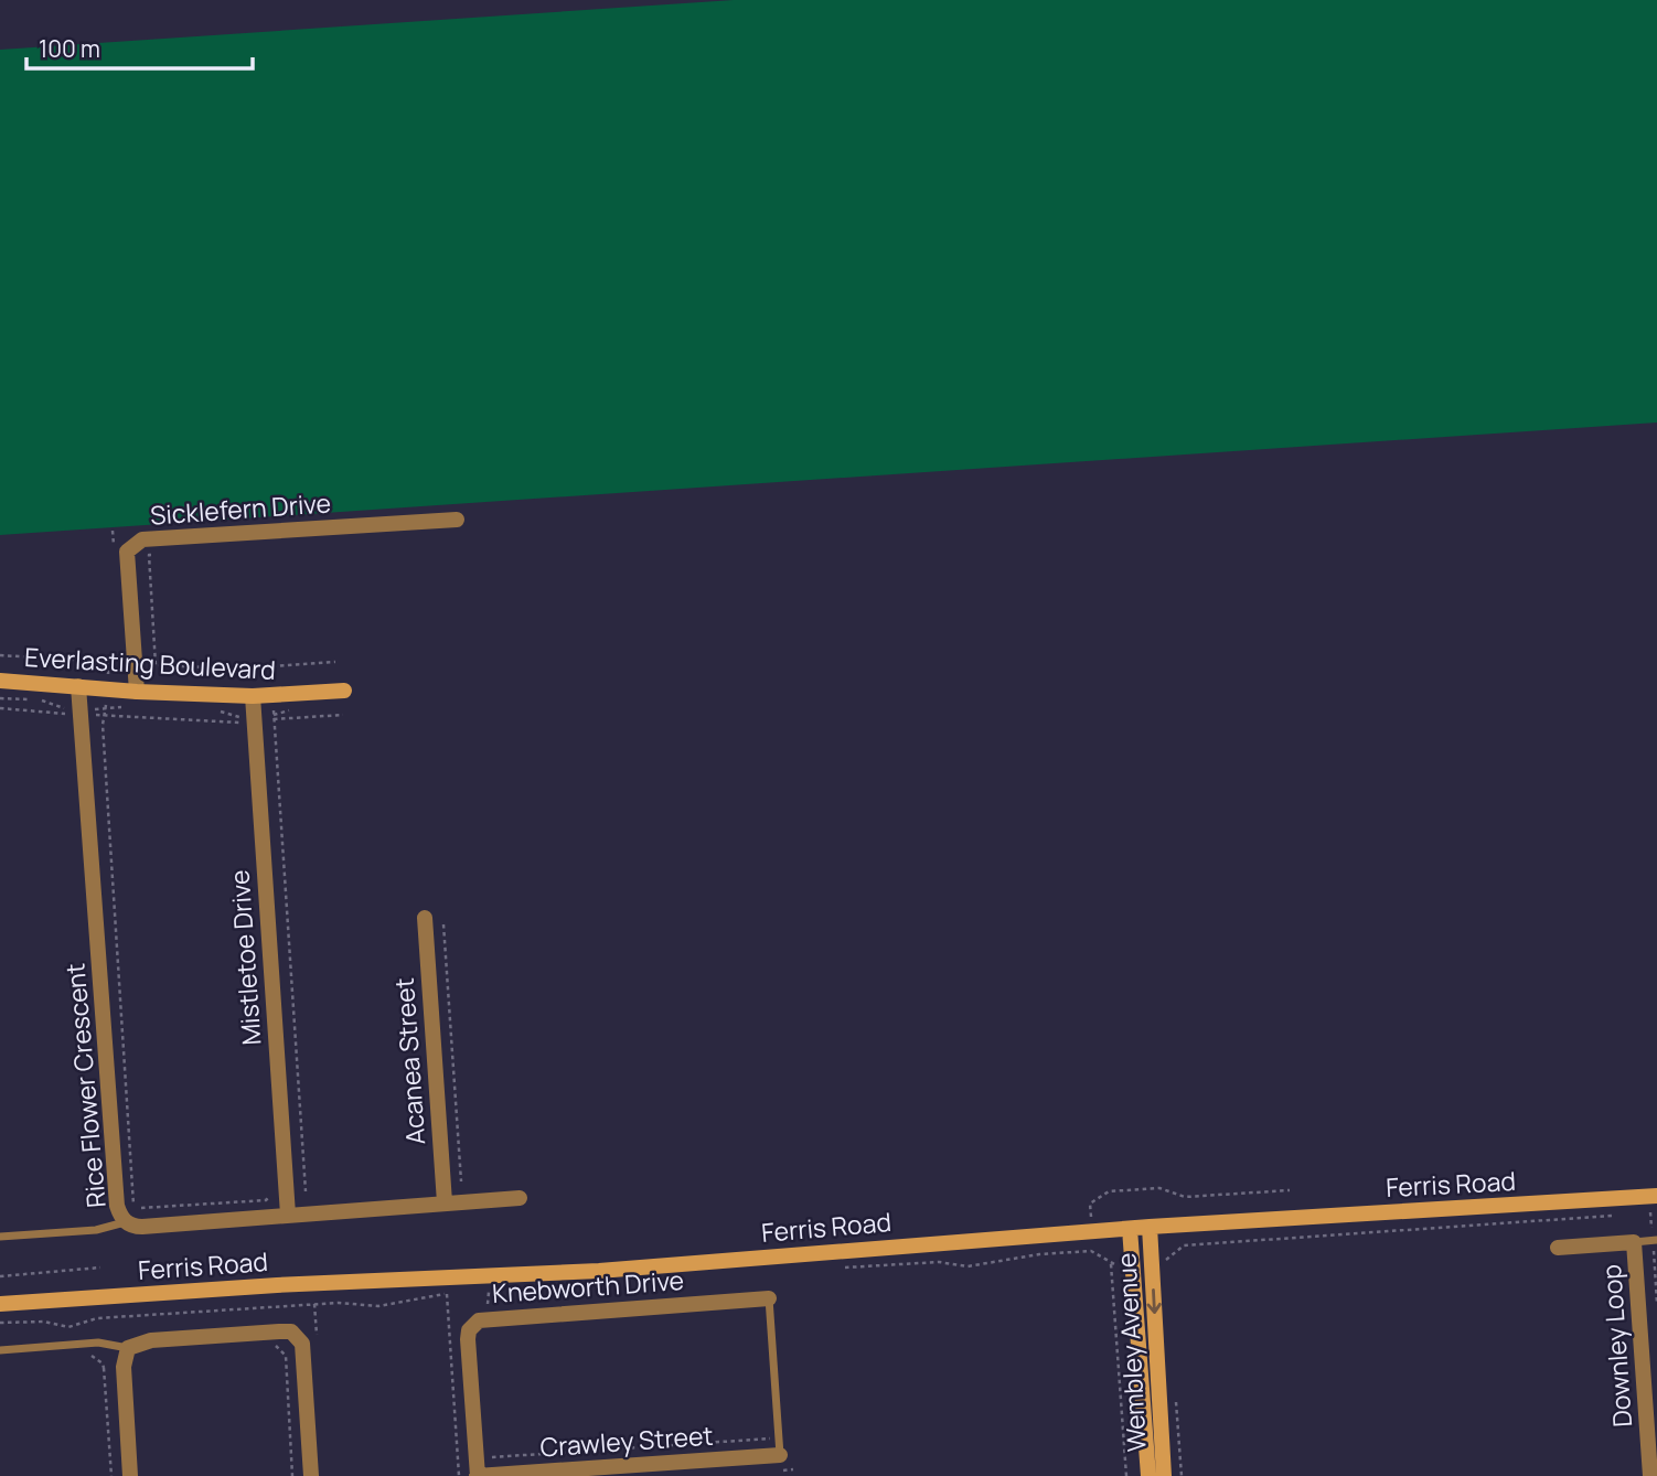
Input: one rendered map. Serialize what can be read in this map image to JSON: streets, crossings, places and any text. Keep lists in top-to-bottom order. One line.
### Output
{"streets":{"street":["Sicklefern Drive","Everlasting Boulevard","Mistletoe Drive","Acanea Street","Rice Flower Crescent","Ferris Road","Knebworth Drive","Downley Loop","Wembley Avenue","Crawley Street"]},"crossings":[["Sicklefern Drive","Everlasting Boulevard"],["Everlasting Boulevard","Mistletoe Drive"],["Everlasting Boulevard","Rice Flower Crescent"],["Mistletoe Drive","Rice Flower Crescent"],["Acanea Street","Rice Flower Crescent"],["Ferris Road","Wembley Avenue"],["Knebworth Drive","Crawley Street"]],"scale_bar":"100 m"}
